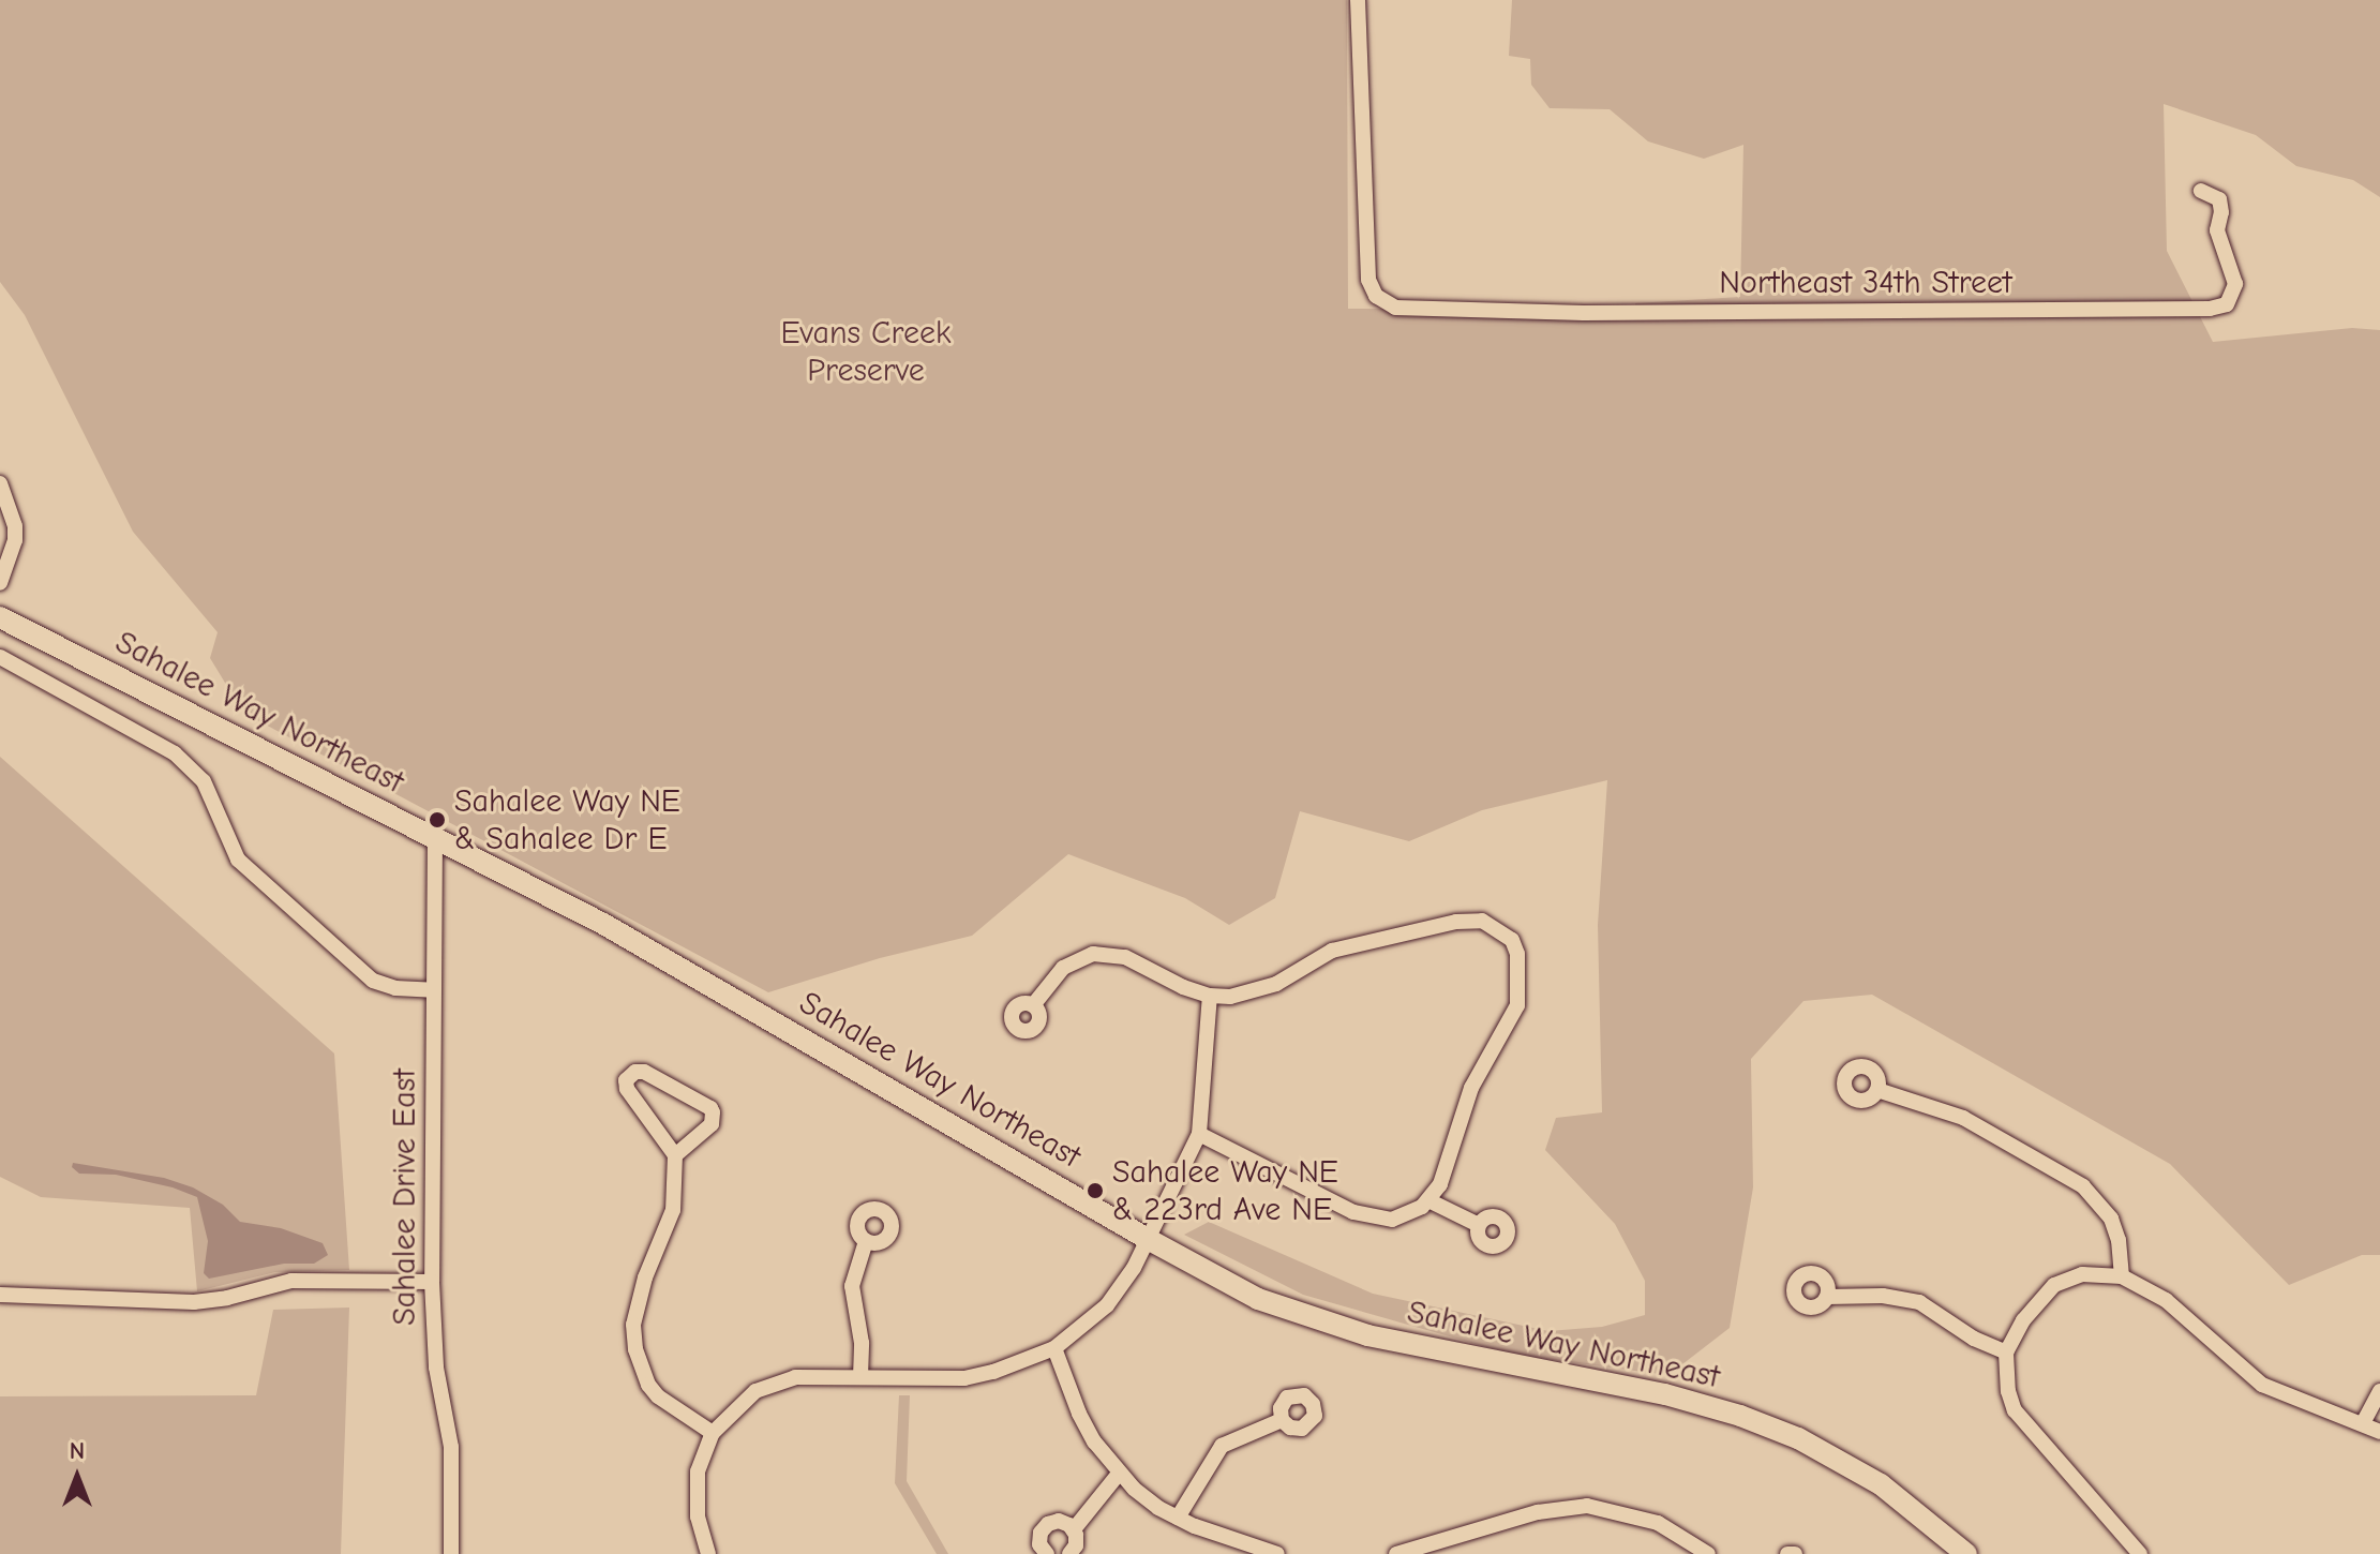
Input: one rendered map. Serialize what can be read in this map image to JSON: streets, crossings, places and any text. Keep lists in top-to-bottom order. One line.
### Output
{"streets":{"main road":["Sahalee Way Northeast"],"street":["Northeast 34th Street","Sahalee Drive East"]},"crossings":[["Sahalee Way Northeast","Sahalee Drive East"]],"parks":["Evans Creek Preserve"],"places":["Sahalee Way NE & Sahalee Dr E","Sahalee Way NE & 223rd Ave NE"],"north":"top"}
